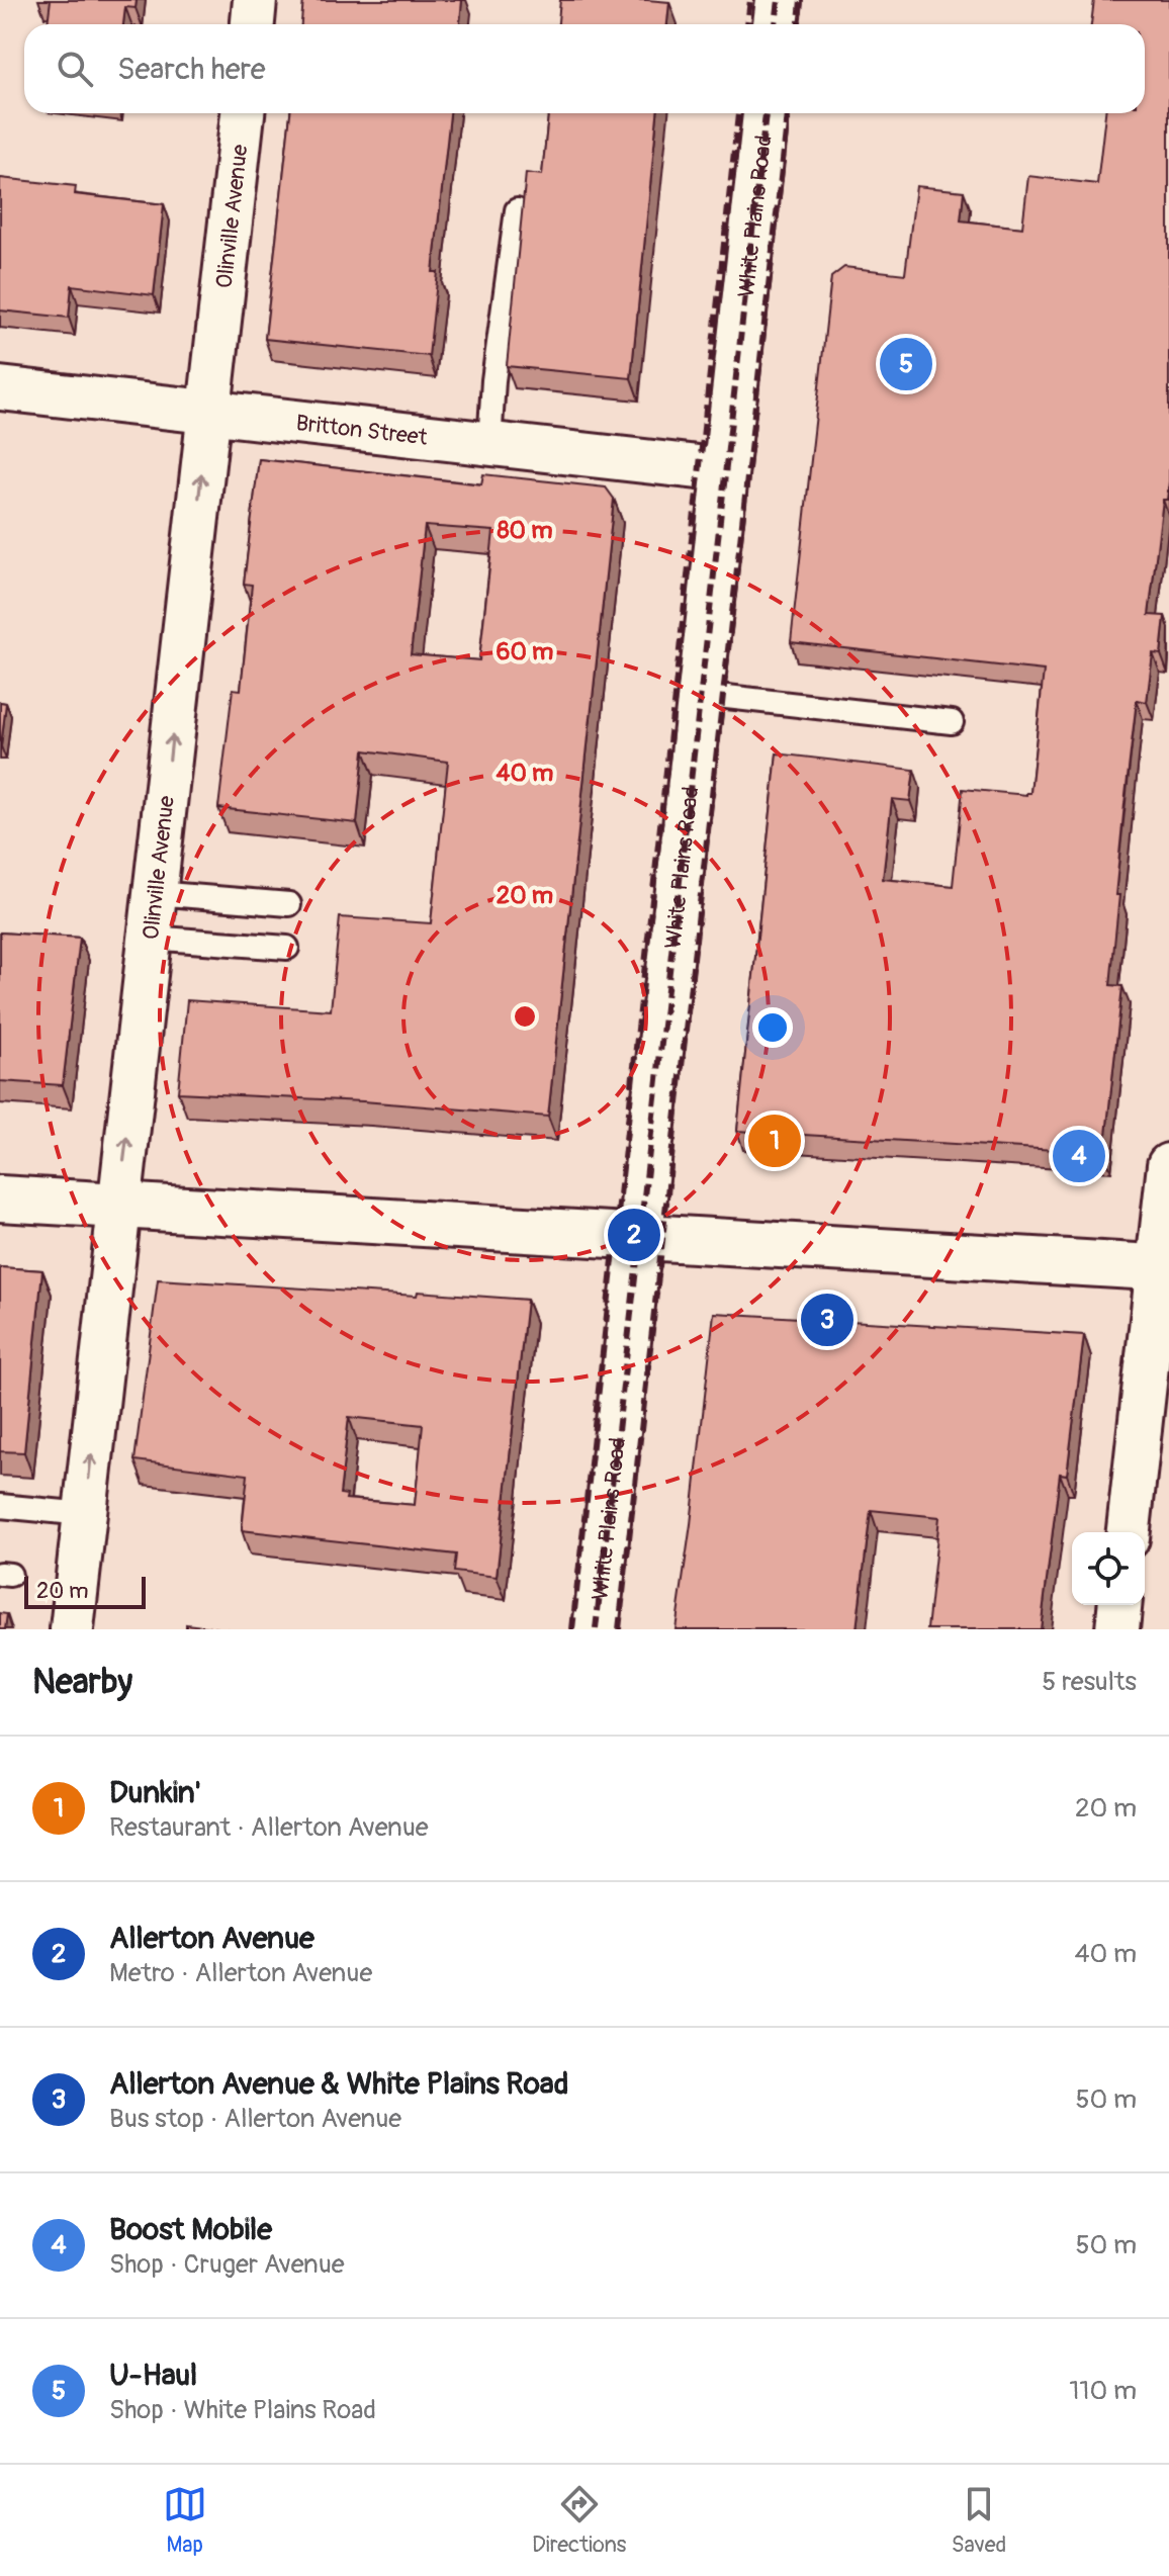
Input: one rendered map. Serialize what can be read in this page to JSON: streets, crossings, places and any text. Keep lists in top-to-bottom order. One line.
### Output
{"streets":{"main road":["White Plains Road"],"street":["Olinville Avenue","Britton Street"]},"crossings":[["Olinville Avenue","Britton Street"],["White Plains Road","Britton Street"]],"one_way":["Olinville Avenue"],"scale_bar":"20 m","page":{"search":"Search here","pins":["5","1","4","2","3"],"scale":"20 m","heading":["Nearby","5 results"],"list":[{"mark":"1","name":"Dunkin'","note":"Restaurant · Allerton Avenue","value":"20 m"},{"mark":"2","name":"Allerton Avenue","note":"Metro · Allerton Avenue","value":"40 m"},{"mark":"3","name":"Allerton Avenue & White Plains Road","note":"Bus stop · Allerton Avenue","value":"50 m"},{"mark":"4","name":"Boost Mobile","note":"Shop · Cruger Avenue","value":"50 m"},{"mark":"5","name":"U-Haul","note":"Shop · White Plains Road","value":"110 m"}],"nav":["Map","Directions","Saved"]},"rings":["80 m","60 m","40 m","20 m"]}
